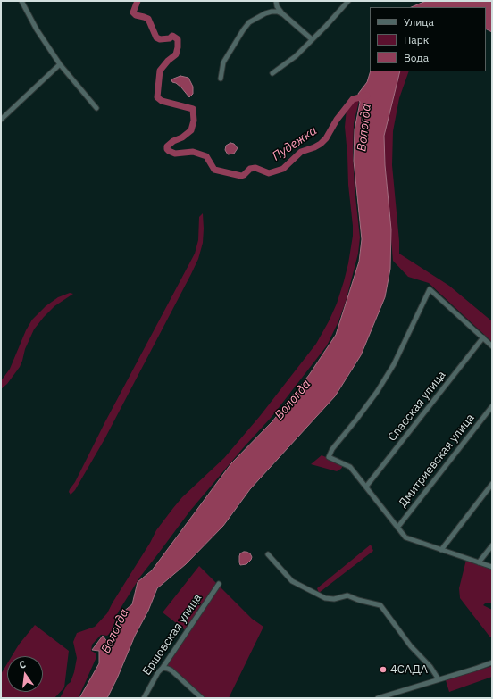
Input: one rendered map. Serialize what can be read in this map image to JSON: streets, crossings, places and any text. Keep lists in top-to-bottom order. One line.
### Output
{"streets":{"street":["Спасская улица","Дмитриевская улица","Ершовская улица"]},"water":["Вологда","Пудежка"],"places":["4САДА"],"legend":["Улица","Парк","Вода"],"north":"top"}
